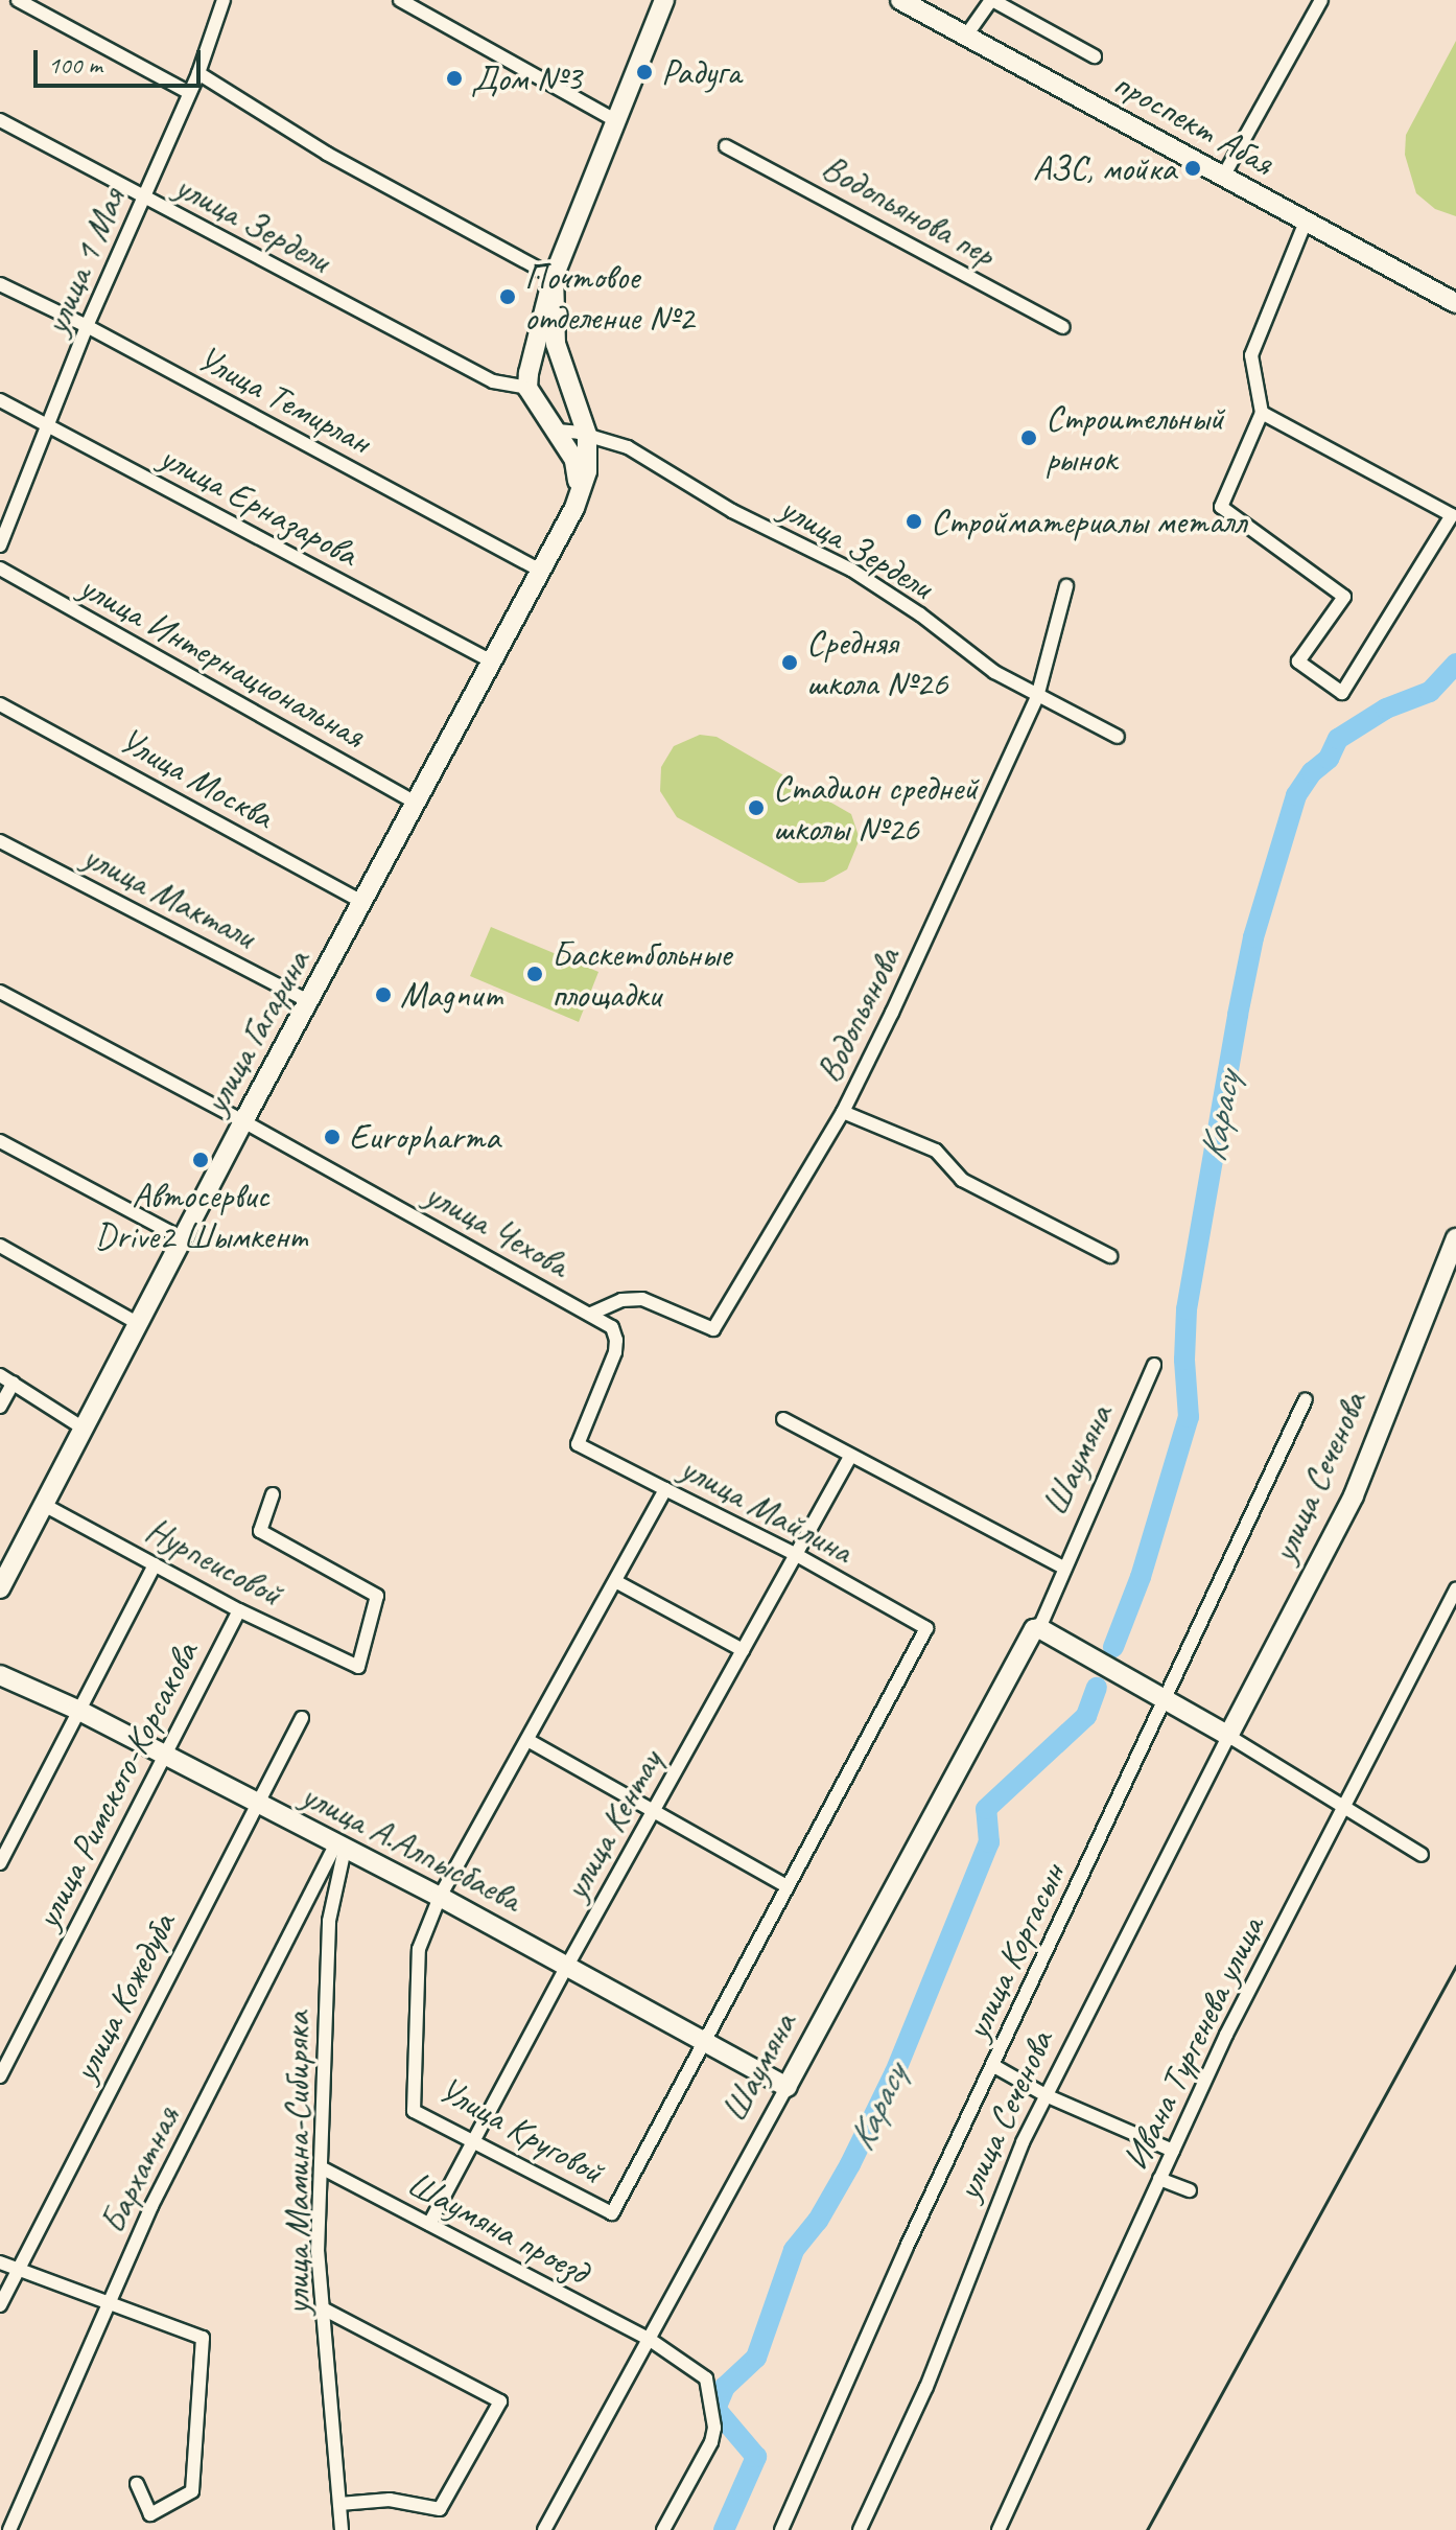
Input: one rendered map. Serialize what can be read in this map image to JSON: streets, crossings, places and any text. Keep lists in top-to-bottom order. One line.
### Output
{"streets":{"main road":["проспект Абая","улица Гагарина","Шаумяна","улица Сеченова","улица А.Алпысбаева"],"street":["Водопьянова пер","улица Зердели","улица 1 Мая","Улица Темирлан","улица Ерназарова","улица Интернациональная","Улица Москва","улица Мактали","Водопьянова","улица Чехова","улица Майлина","Нурпеисовой","улица Римского-Корсакова","улица Кентау","улица Коргасын","улица Кожедуба","Ивана Тургенева улица","Улица Круговой","улица Мамина-Сибиряка","Бархатная","Шаумяна проезд"]},"crossings":[["улица Зердели","улица 1 Мая"],["улица Зердели","Водопьянова"],["улица Зердели","улица Гагарина"],["улица 1 Мая","Улица Темирлан"],["улица 1 Мая","улица Ерназарова"],["Улица Темирлан","улица Гагарина"],["улица Ерназарова","улица Гагарина"],["улица Интернациональная","улица Гагарина"],["Улица Москва","улица Гагарина"],["улица Мактали","улица Гагарина"],["Водопьянова","улица Чехова"],["улица Гагарина","улица Чехова"],["улица Гагарина","Нурпеисовой"],["улица Чехова","улица Майлина"],["Шаумяна","улица А.Алпысбаева"],["Шаумяна","Шаумяна проезд"],["улица Майлина","улица Кентау"],["улица Майлина","Улица Круговой"],["Нурпеисовой","улица Римского-Корсакова"],["улица Римского-Корсакова","улица А.Алпысбаева"],["улица Кентау","улица А.Алпысбаева"],["улица Кентау","Улица Круговой"],["улица Кентау","Шаумяна проезд"],["улица А.Алпысбаева","улица Кожедуба"],["улица А.Алпысбаева","Улица Круговой"],["улица А.Алпысбаева","улица Мамина-Сибиряка"],["улица А.Алпысбаева","Бархатная"],["улица Мамина-Сибиряка","Бархатная"],["улица Мамина-Сибиряка","Шаумяна проезд"]],"water":["Карасу"],"places":["Радуга","Дом №3","АЗС, мойка","Почтовое отделение №2","Строительный рынок","Стройматериалы металл","Средняя школа №26","Стадион средней школы №26","Баскетбольные площадки","Magnum","Europharma","Автосервис Drive2 Шымкент"],"scale_bar":"100 m"}
